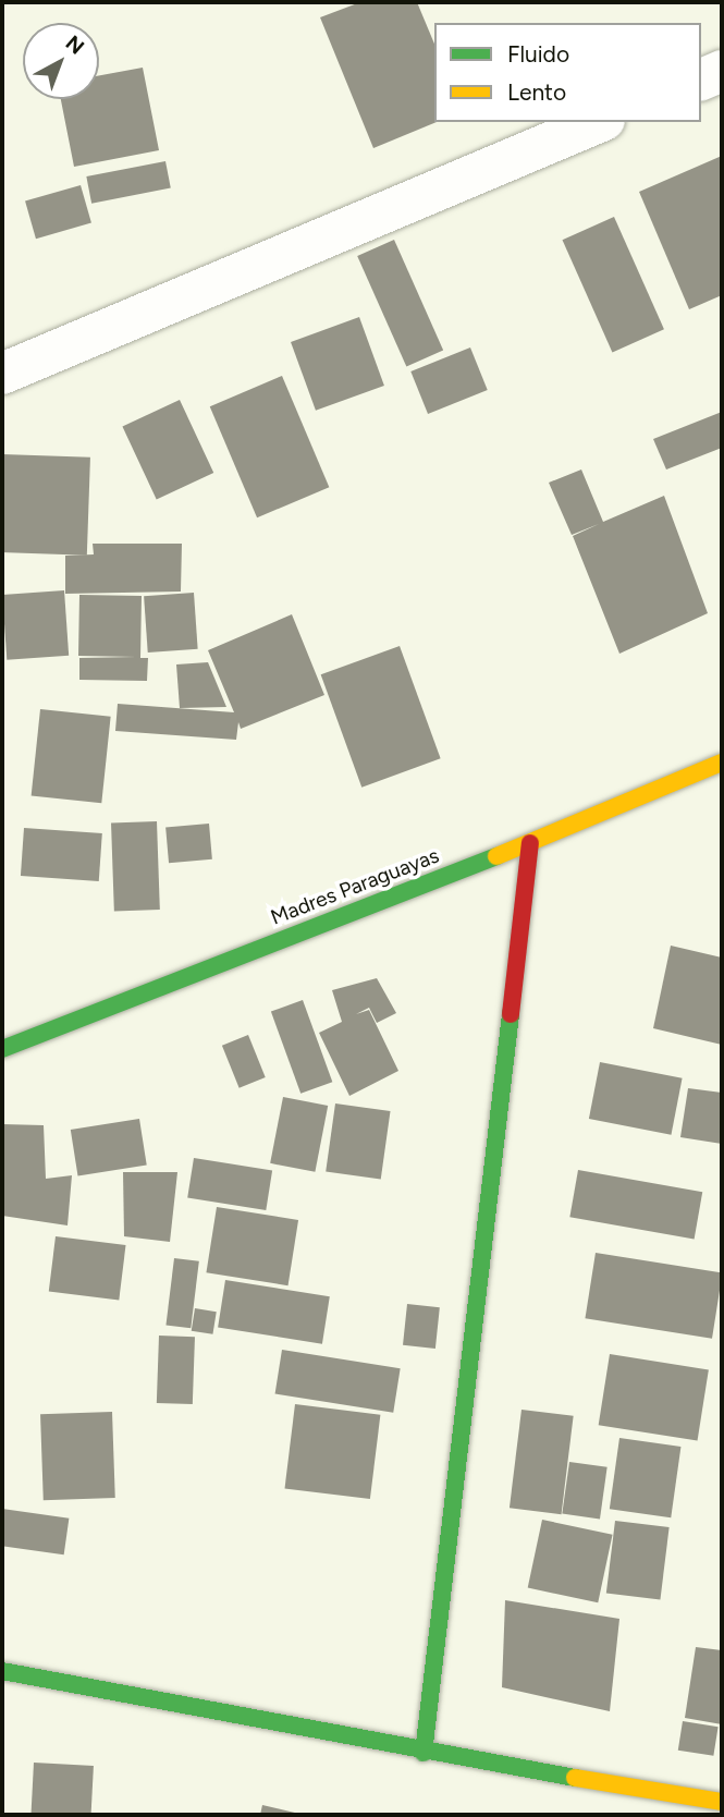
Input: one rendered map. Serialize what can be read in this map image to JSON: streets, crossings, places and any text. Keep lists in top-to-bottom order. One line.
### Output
{"streets":{"street":["Madres Paraguayas"]},"legend":["Fluido","Lento"],"north":"top right"}
